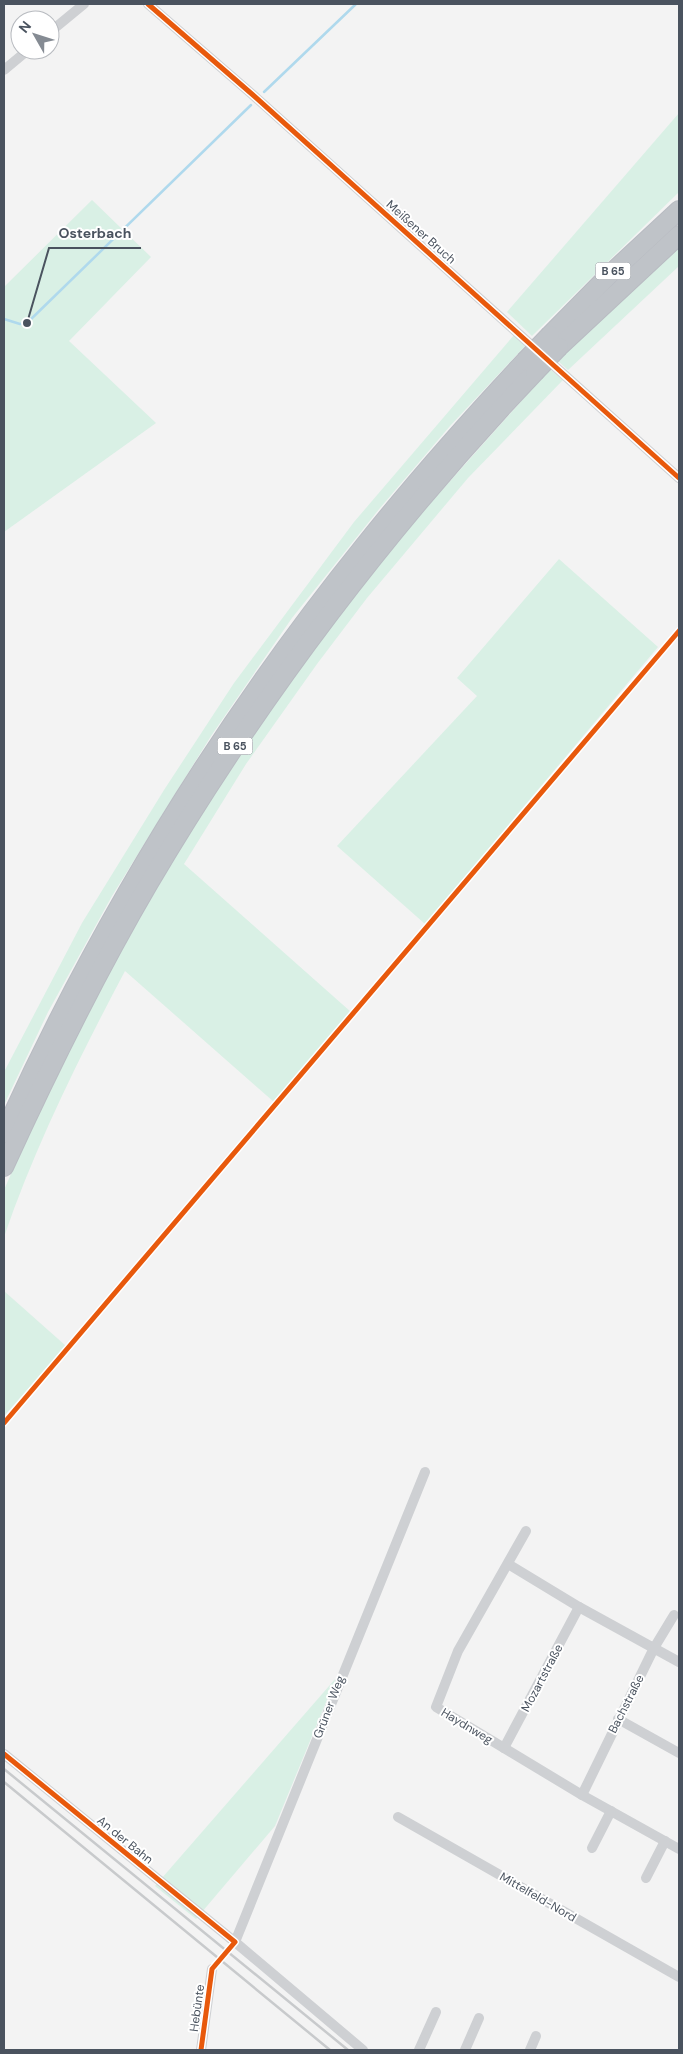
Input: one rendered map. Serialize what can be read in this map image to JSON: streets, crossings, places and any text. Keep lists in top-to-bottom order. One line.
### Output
{"streets":{"highway":["B 65"],"street":["Meißener Bruch","Mozartstraße","Bachstraße","Grüner Weg","Haydnweg","An der Bahn","Mittelfeld-Nord","Hebünte"]},"crossings":[["Mozartstraße","Haydnweg"],["Bachstraße","Haydnweg"],["Grüner Weg","An der Bahn"]],"places":["Osterbach"],"north":"top left"}
